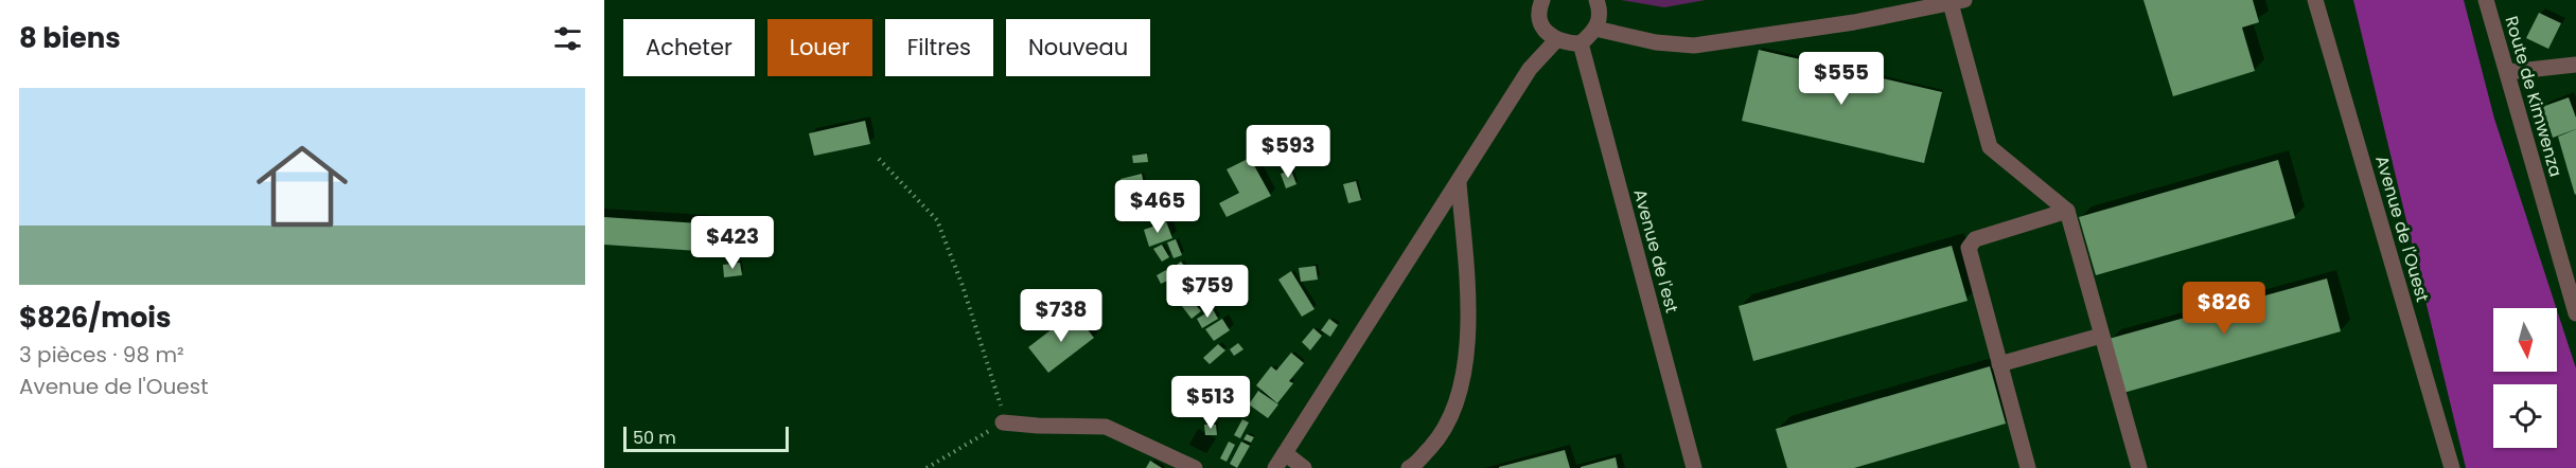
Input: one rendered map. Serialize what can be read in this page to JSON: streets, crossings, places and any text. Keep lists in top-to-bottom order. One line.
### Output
{"streets":{"street":["Route de Kimwenza","Avenue de l'Ouest","Avenue de l'est"]},"scale_bar":"50 m","north":"bottom","page":{"heading":"8 biens","chip":["Acheter","Louer","Filtres","Nouveau"],"price":["$555","$593","$465","$423","$759","$826","$738","$513"],"list":[{"name":"$826/mois","note":"3 pièces · 98 m² · Avenue de l'Ouest"}],"scale":"50 m"}}
